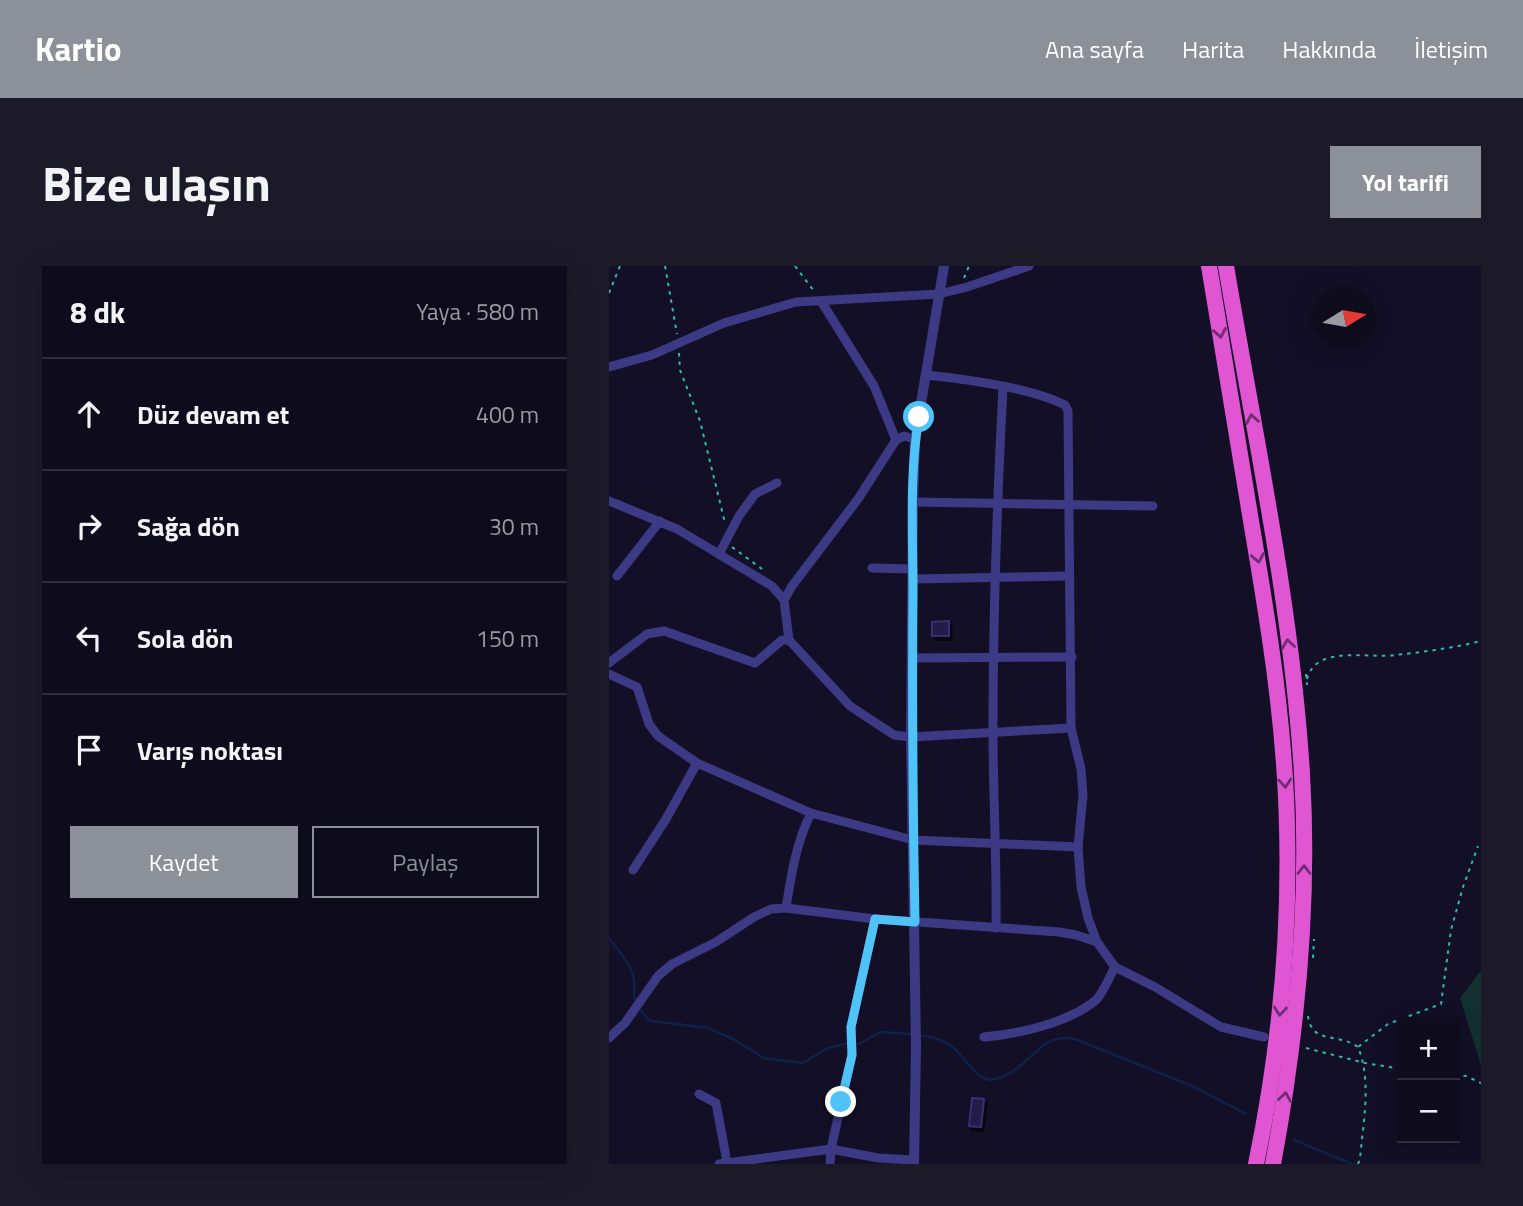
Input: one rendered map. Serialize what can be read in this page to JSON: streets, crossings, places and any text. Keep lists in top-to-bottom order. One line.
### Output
{"north":"right","page":{"header":"Kartio","nav":["Ana sayfa","Harita","Hakkında","İletişim"],"title":"Bize ulaşın","buttons":["Yol tarifi",["Kaydet","Paylaş"]],"heading":["8 dk","Yaya · 580 m"],"list":[["Düz devam et","400 m"],["Sağa dön","30 m"],["Sola dön","150 m"],"Varış noktası"],"map_buttons":["+","−"]}}
